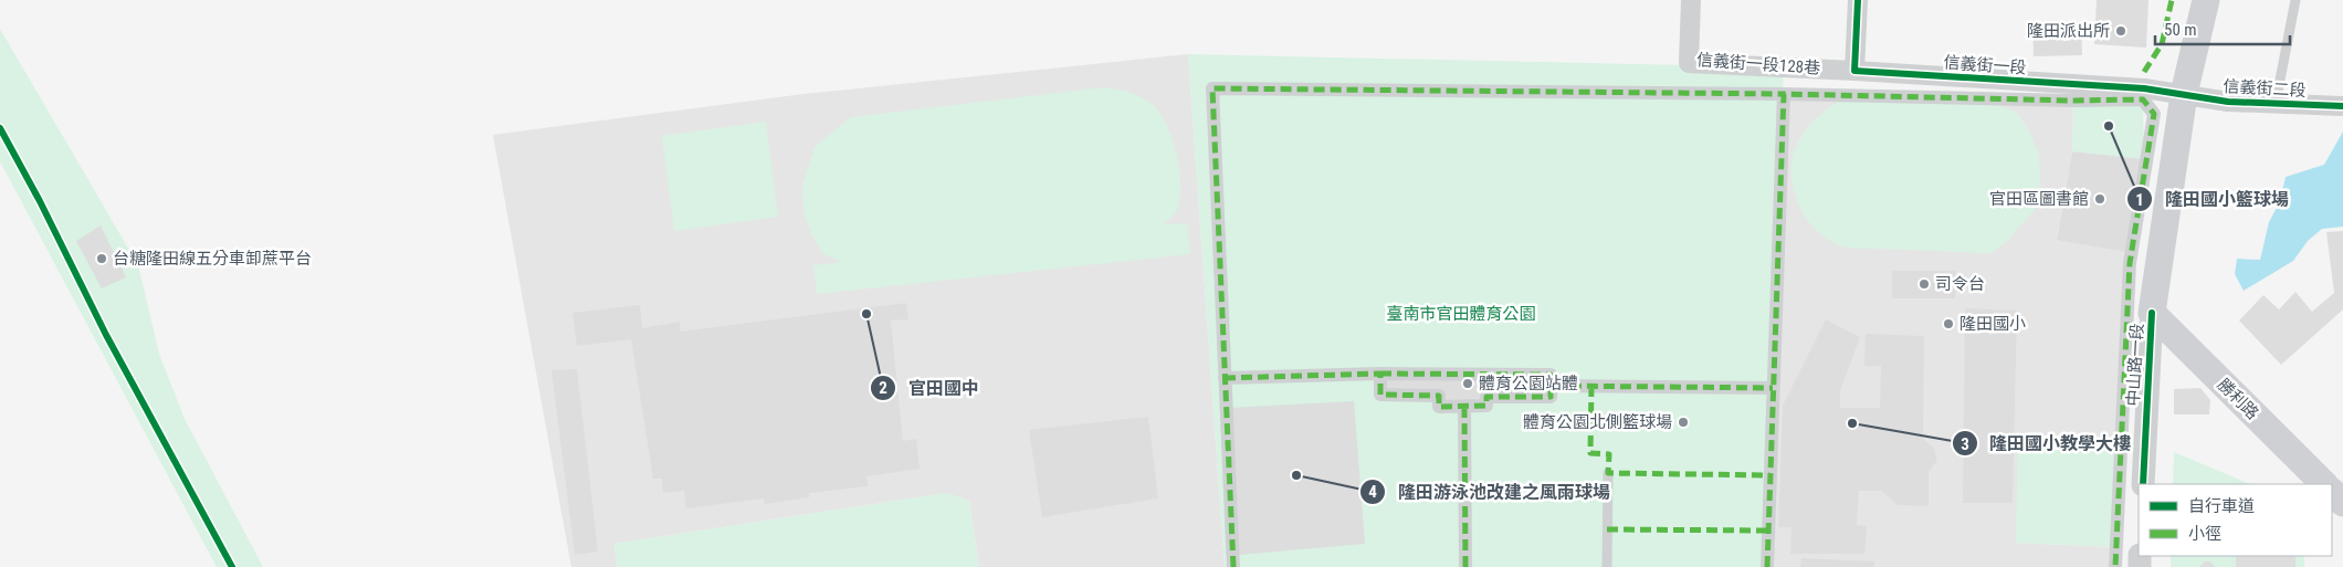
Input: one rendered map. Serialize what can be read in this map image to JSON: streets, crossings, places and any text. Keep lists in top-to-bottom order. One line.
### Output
{"streets":{"main road":["中山路一段","勝利路"],"street":["信義街一段128巷","信義街一段","信義街二段"]},"crossings":[["信義街一段128巷","信義街一段"],["信義街一段","信義街二段"],["信義街一段","中山路一段"],["信義街二段","中山路一段"],["中山路一段","勝利路"]],"parks":["臺南市官田體育公園"],"places":["隆田派出所","隆田國小籃球場","官田區圖書館","台糖隆田線五分車卸蔗平台","司令台","官田國中","隆田國小","體育公園站體","體育公園北側籃球場","隆田國小教學大樓","隆田游泳池改建之風雨球場"],"legend":["自行車道","小徑"],"scale_bar":"50 m"}
